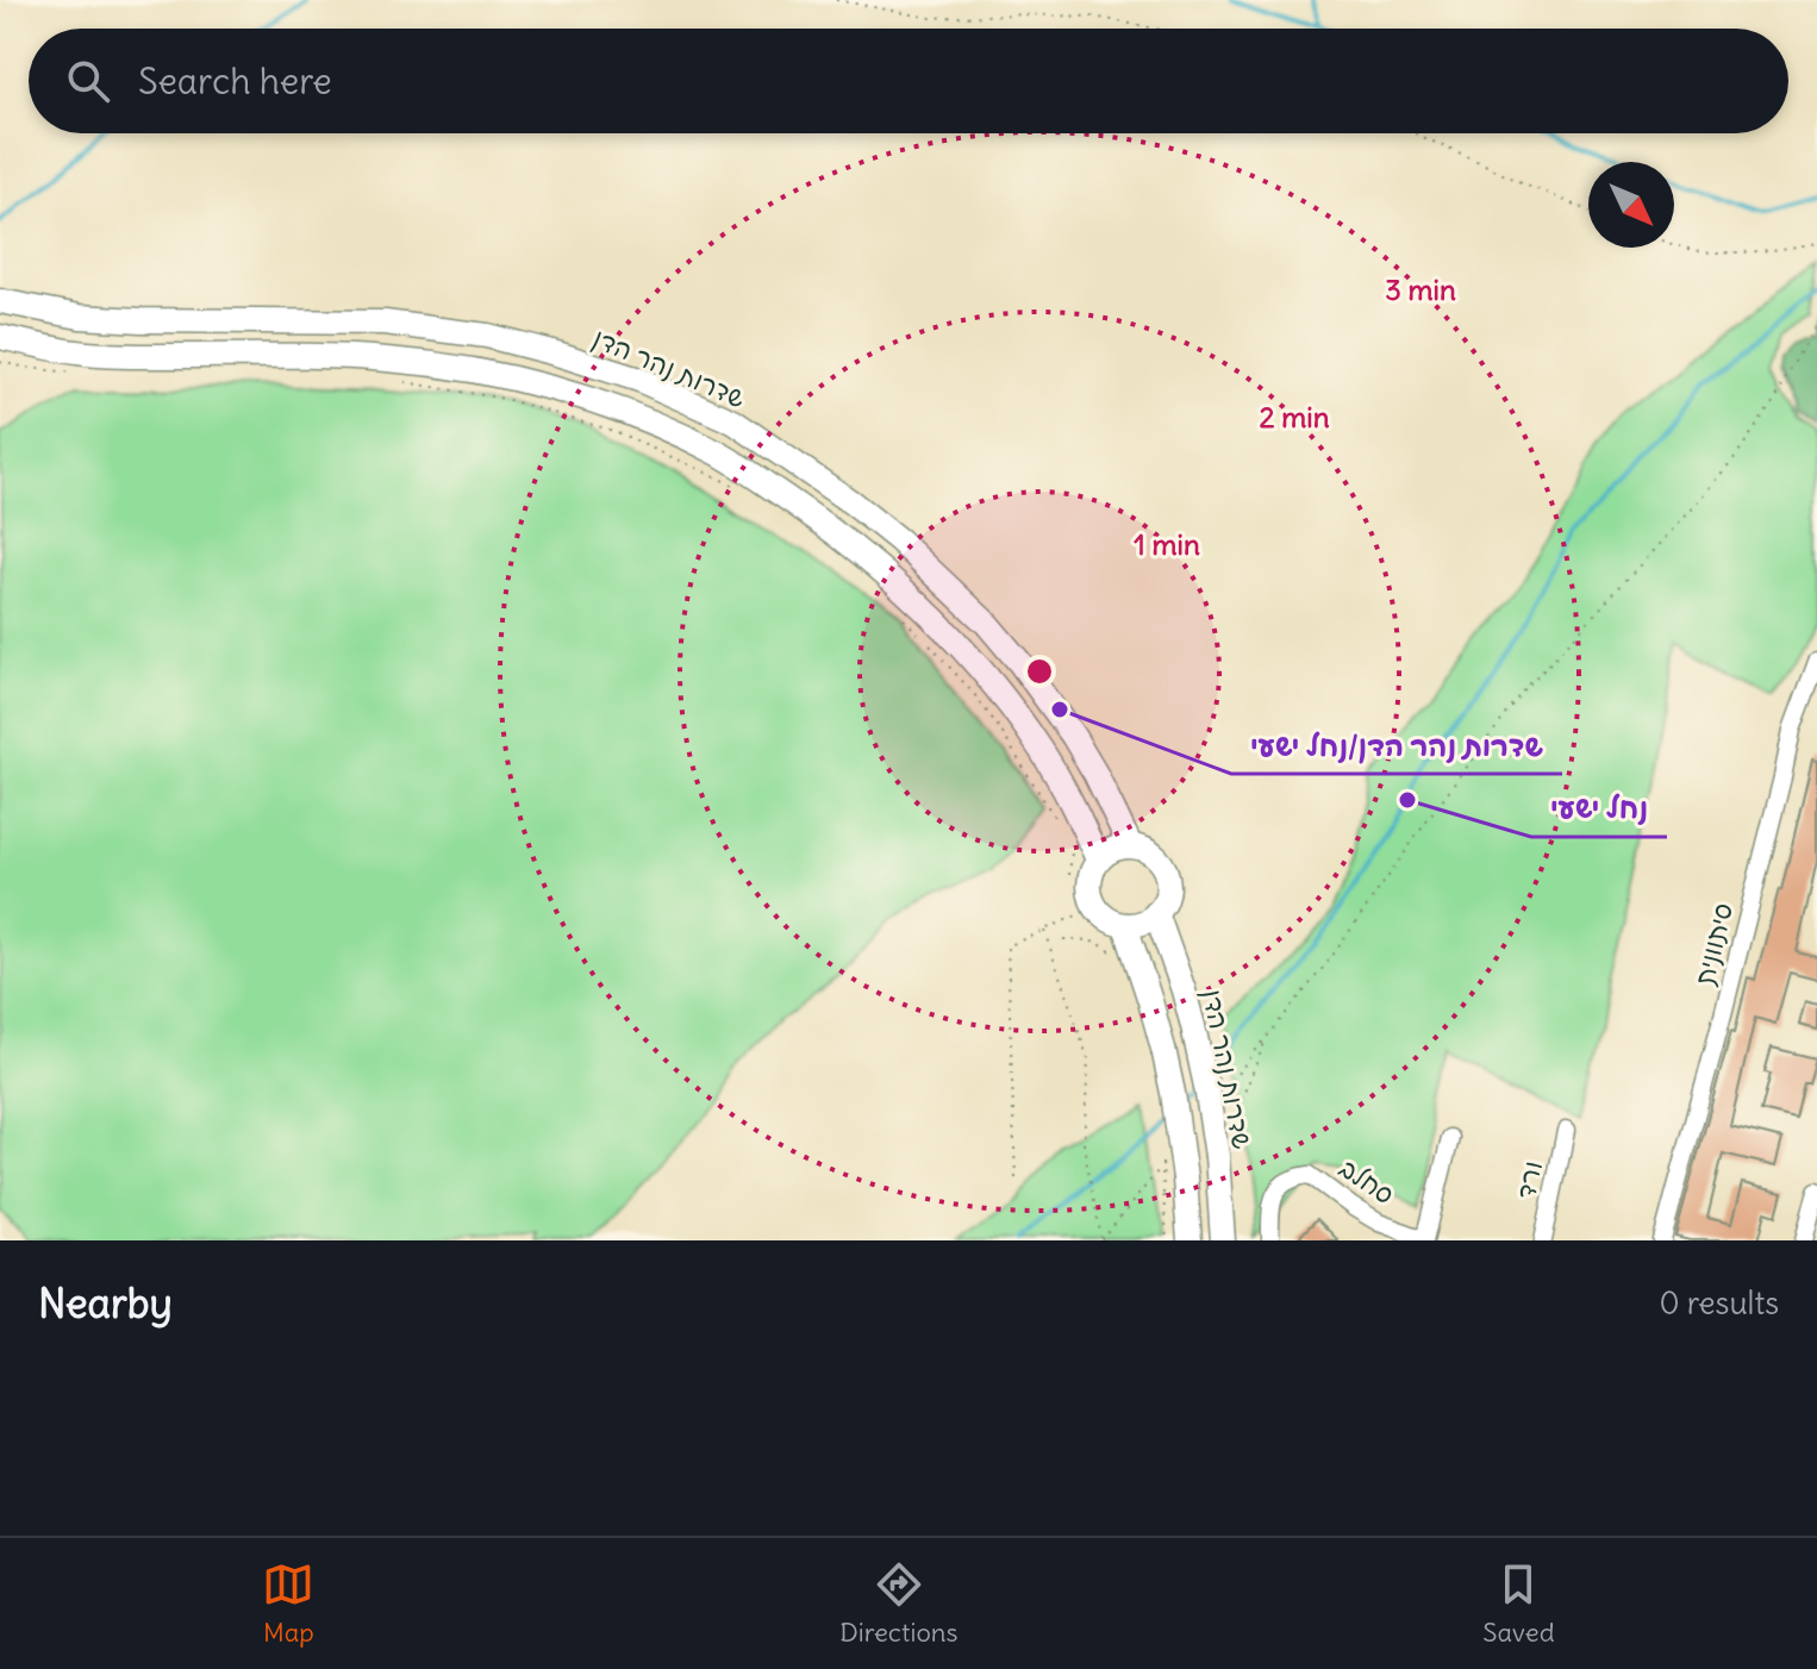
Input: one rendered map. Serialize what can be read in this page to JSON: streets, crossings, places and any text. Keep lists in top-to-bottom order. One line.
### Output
{"streets":{"main road":["שדרות נהר הדן"],"street":["סיתוונית","ורד","סחלב"]},"places":["שדרות נהר הדן/נחל ישעי","נחל ישעי"],"north":"bottom right","page":{"search":"Search here","heading":["Nearby","0 results"],"nav":["Map","Directions","Saved"]},"rings":["3 min","2 min","1 min"]}
